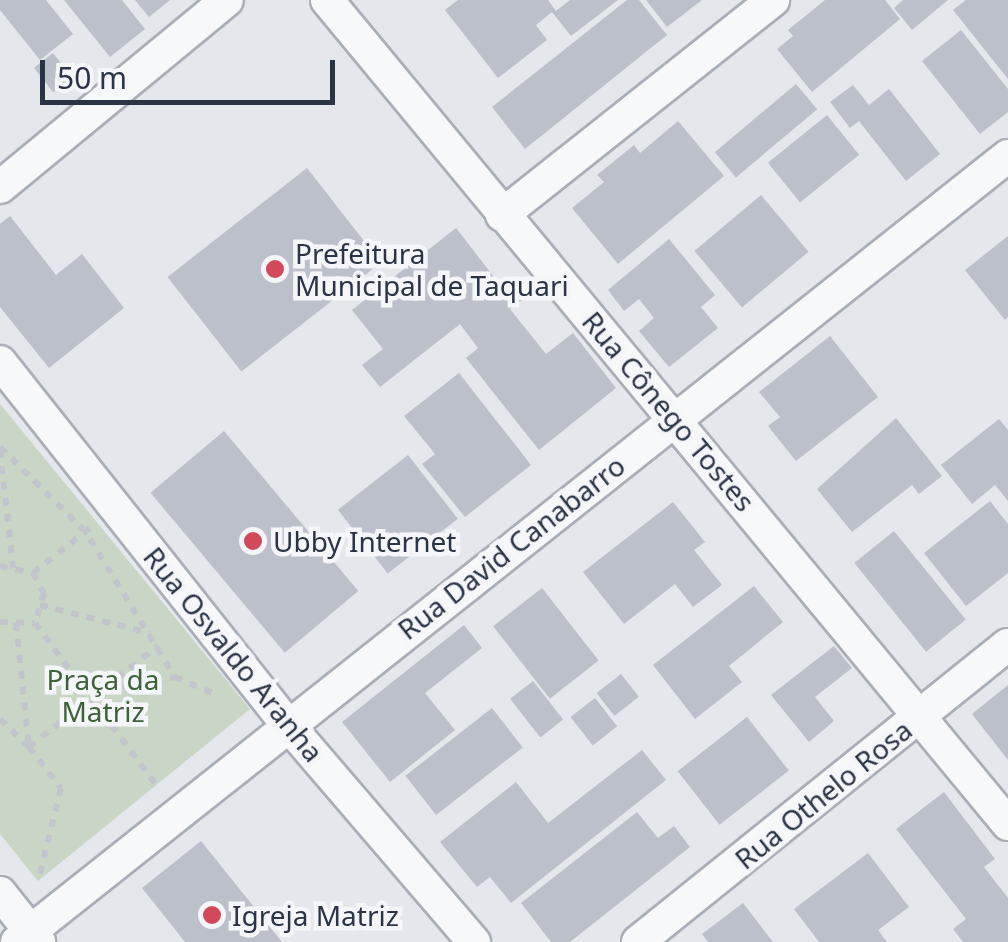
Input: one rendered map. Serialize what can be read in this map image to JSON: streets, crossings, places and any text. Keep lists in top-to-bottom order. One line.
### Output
{"streets":{"street":["Rua Cônego Tostes","Rua David Canabarro","Rua Osvaldo Aranha","Rua Othelo Rosa"]},"crossings":[["Rua Cônego Tostes","Rua David Canabarro"],["Rua Cônego Tostes","Rua Othelo Rosa"],["Rua David Canabarro","Rua Osvaldo Aranha"]],"parks":["Praça da Matriz"],"places":["Prefeitura Municipal de Taquari","Ubby Internet","Igreja Matriz"],"scale_bar":"50 m"}
